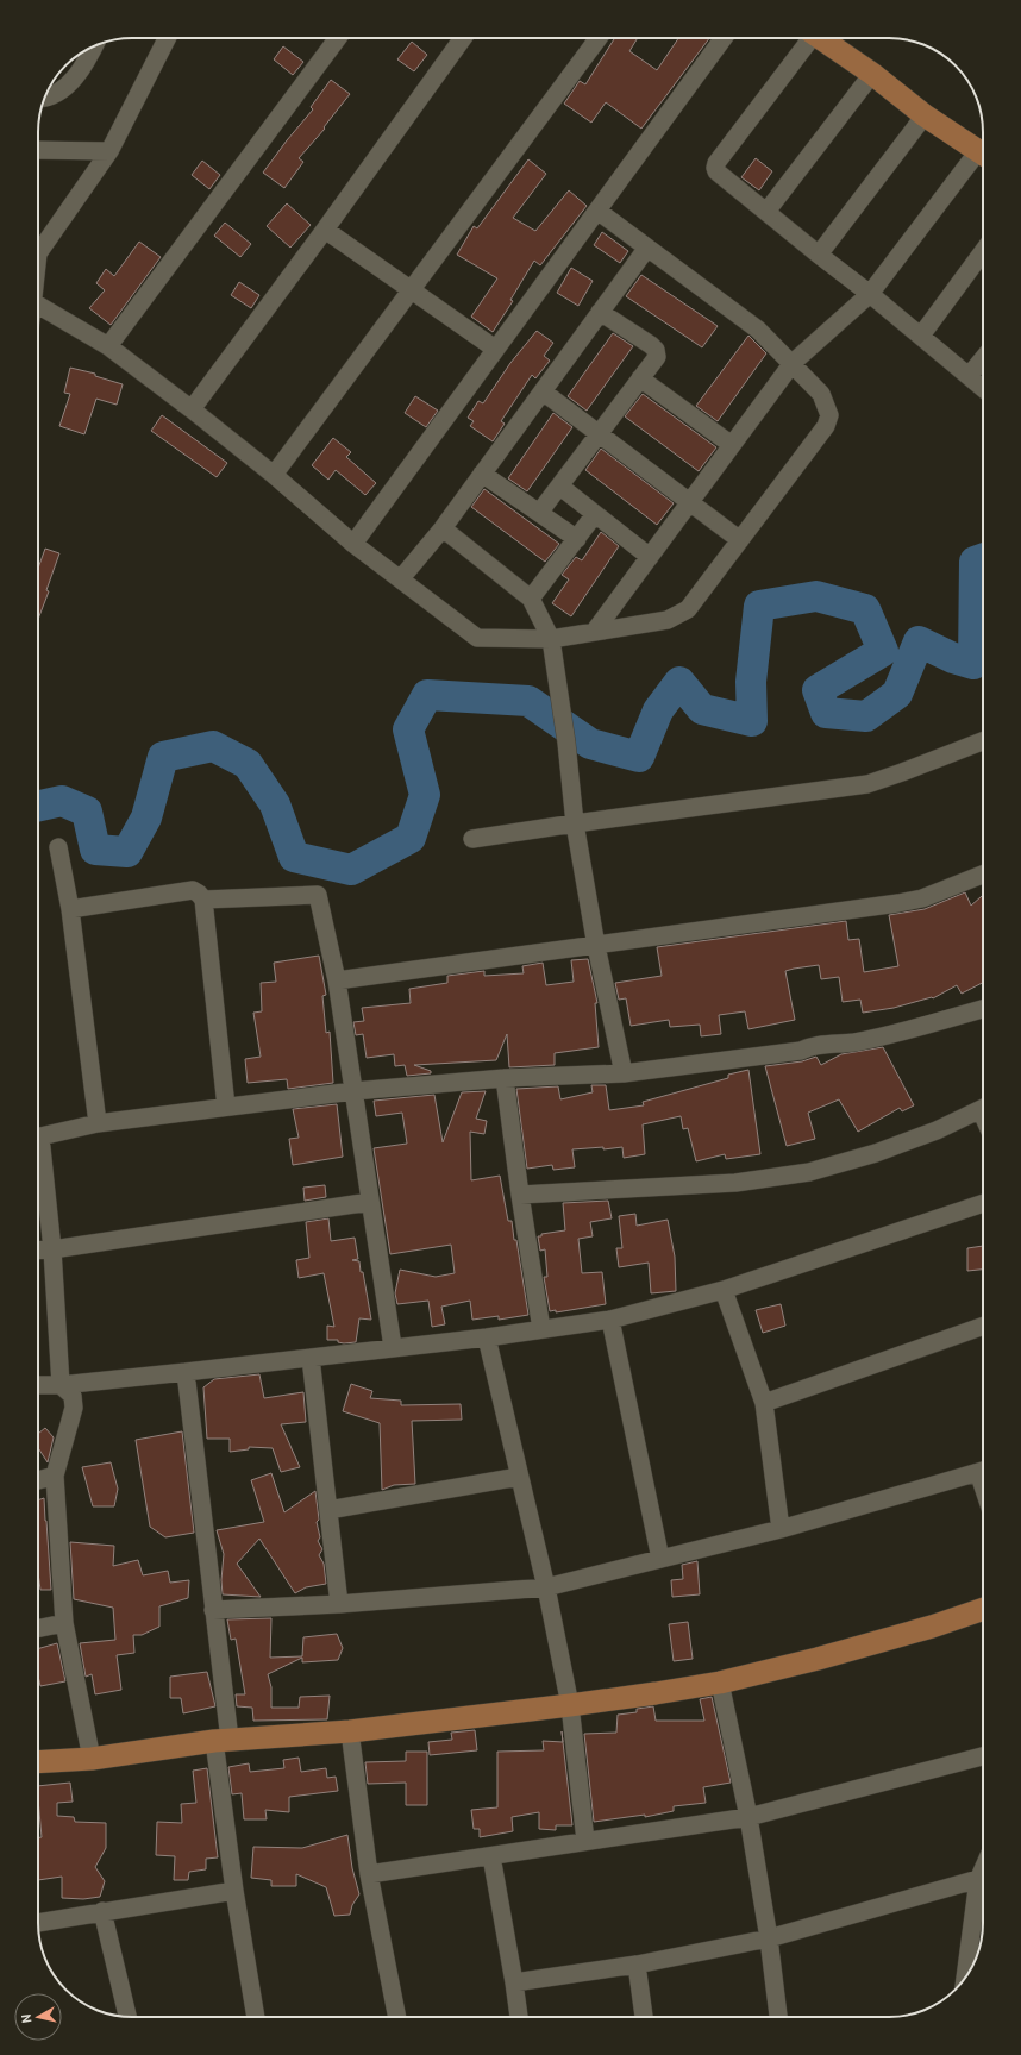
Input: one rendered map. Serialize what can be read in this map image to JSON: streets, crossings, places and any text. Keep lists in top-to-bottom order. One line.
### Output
{"north":"left"}
